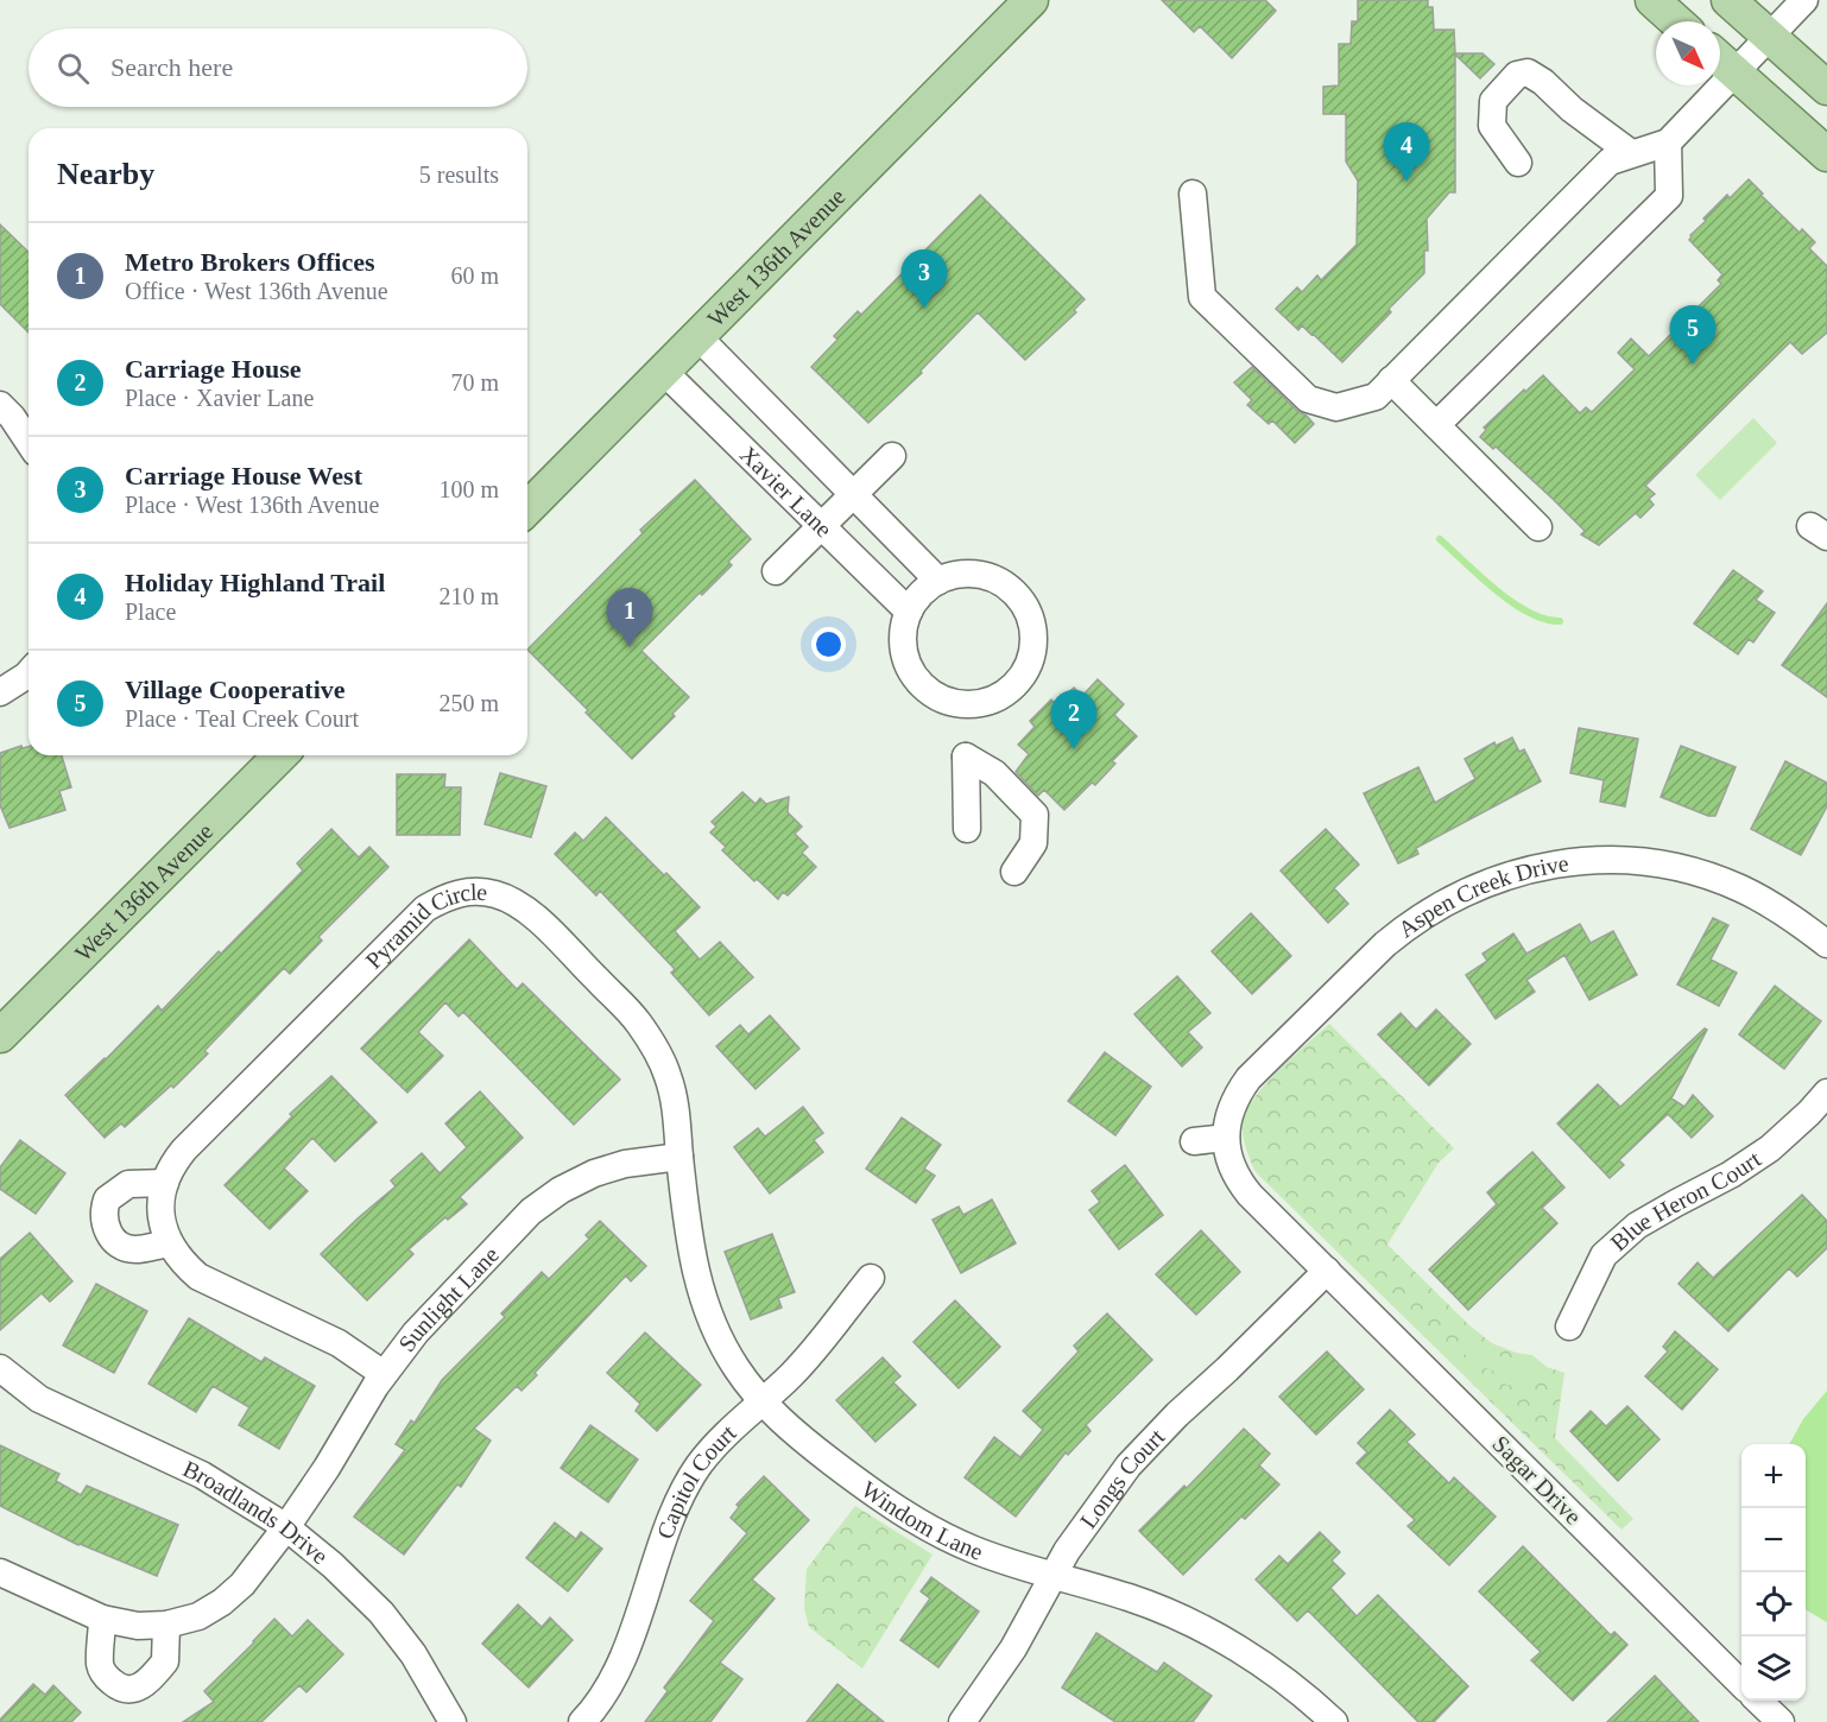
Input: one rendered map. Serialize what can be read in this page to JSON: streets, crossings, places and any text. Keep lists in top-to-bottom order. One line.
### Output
{"streets":{"main road":["West 136th Avenue"],"street":["Xavier Lane","Aspen Creek Drive","Pyramid Circle","Blue Heron Court","Sunlight Lane","Longs Court","Sagar Drive","Capitol Court","Broadlands Drive","Windom Lane"]},"crossings":[["West 136th Avenue","Xavier Lane"],["Aspen Creek Drive","Longs Court"],["Aspen Creek Drive","Sagar Drive"],["Pyramid Circle","Sunlight Lane"],["Pyramid Circle","Windom Lane"],["Sunlight Lane","Broadlands Drive"],["Sunlight Lane","Windom Lane"],["Longs Court","Sagar Drive"],["Longs Court","Windom Lane"],["Capitol Court","Windom Lane"]],"north":"bottom right","page":{"search":"Search here","pins":["4","3","5","1","2"],"heading":["Nearby","5 results"],"list":[{"mark":"1","name":"Metro Brokers Offices","note":"Office · West 136th Avenue","value":"60 m"},{"mark":"2","name":"Carriage House","note":"Place · Xavier Lane","value":"70 m"},{"mark":"3","name":"Carriage House West","note":"Place · West 136th Avenue","value":"100 m"},{"mark":"4","name":"Holiday Highland Trail","note":"Place","value":"210 m"},{"mark":"5","name":"Village Cooperative","note":"Place · Teal Creek Court","value":"250 m"}],"map_buttons":["+","−"]}}
